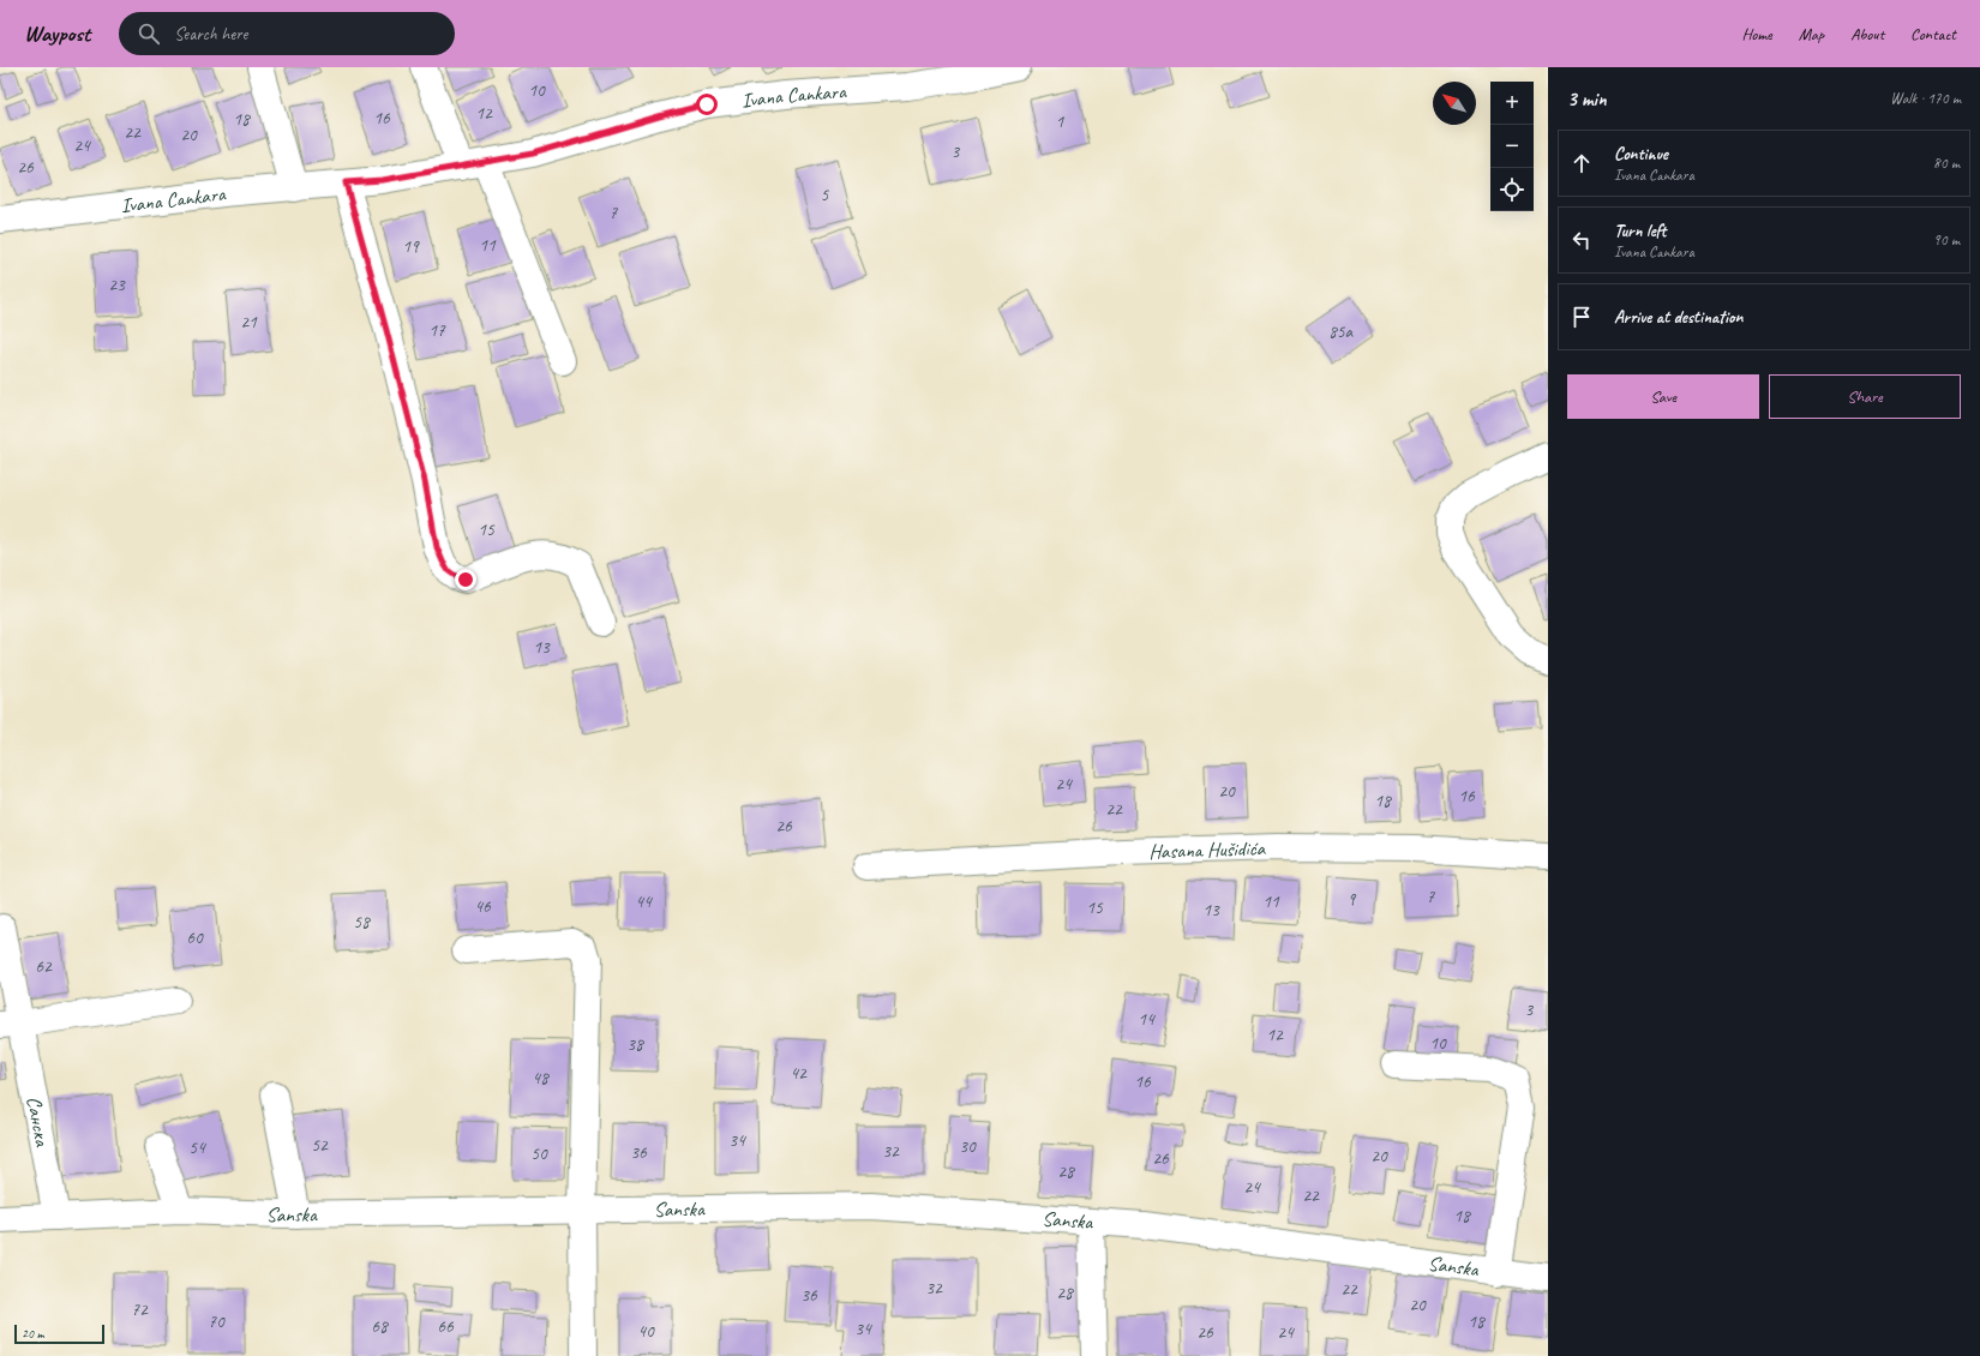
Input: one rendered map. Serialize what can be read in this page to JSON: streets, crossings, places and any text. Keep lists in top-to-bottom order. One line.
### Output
{"streets":{"street":["Ivana Cankara","Hasana Hušidića","Санска","Sanska"]},"crossings":[["Санска","Sanska"]],"house_numbers":["10","12","16","18","1","22","20","24","3","26","5","7","11","19","23","21","17","85a","15","13","24","20","16","18","22","26","7","9","44","11","46","15","13","58","60","62","3","14","12","10","38","42","48","16","34","52","30","54","32","36","50","20","26","28","24","22","18","32","22","28","36","20","72","70","18","68","66","34","40","26","24"],"scale_bar":"20 m","north":"top left","page":{"header":"Waypost","search":"Search here","nav":["Home","Map","About","Contact"],"heading":["3 min","Walk · 170 m"],"map_buttons":["+","−"],"list":[["Continue","Ivana Cankara","80 m"],["Turn left","Ivana Cankara","90 m"],"Arrive at destination"],"buttons":["Save","Share"],"scale":"20 m"}}
